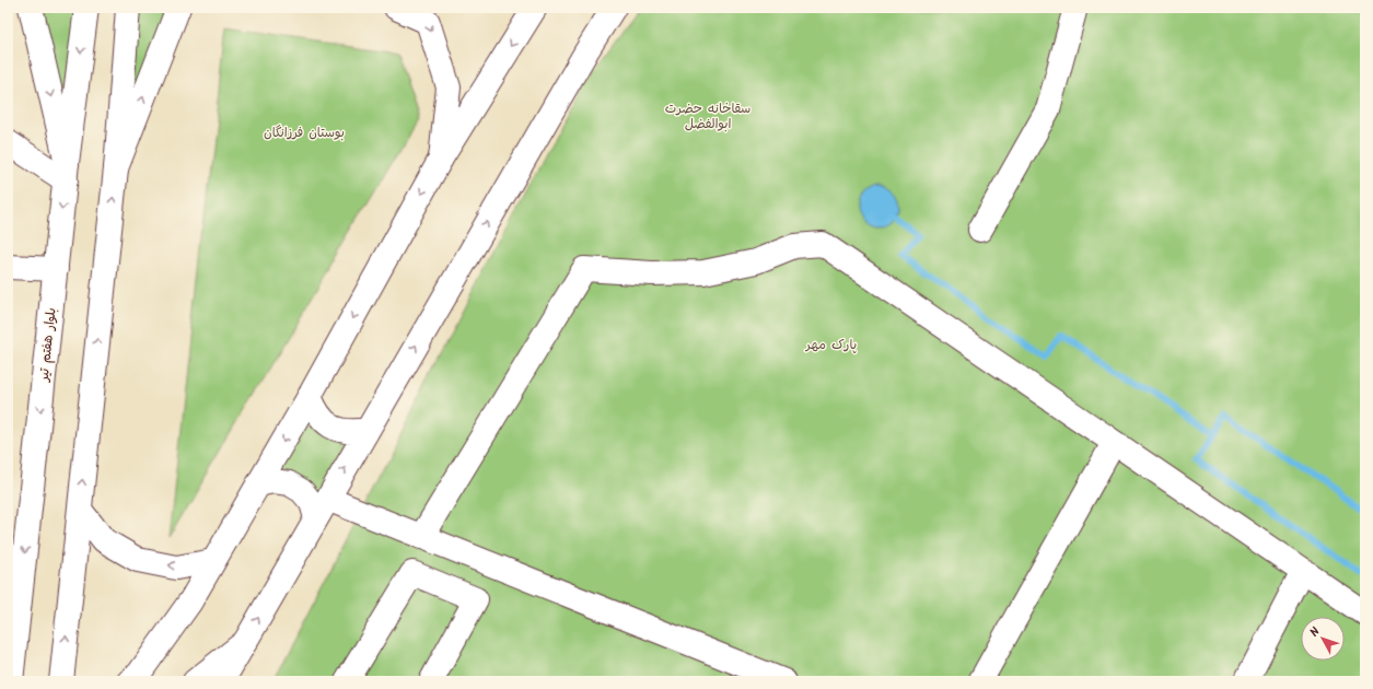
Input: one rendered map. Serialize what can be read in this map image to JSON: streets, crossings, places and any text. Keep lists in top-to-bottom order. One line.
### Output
{"streets":{"main road":["بلوار هفتم تیر"]},"parks":["سقاخانه حضرت ابوالفضل","بوستان فرزانگان","پارک مهر"],"north":"top left"}
